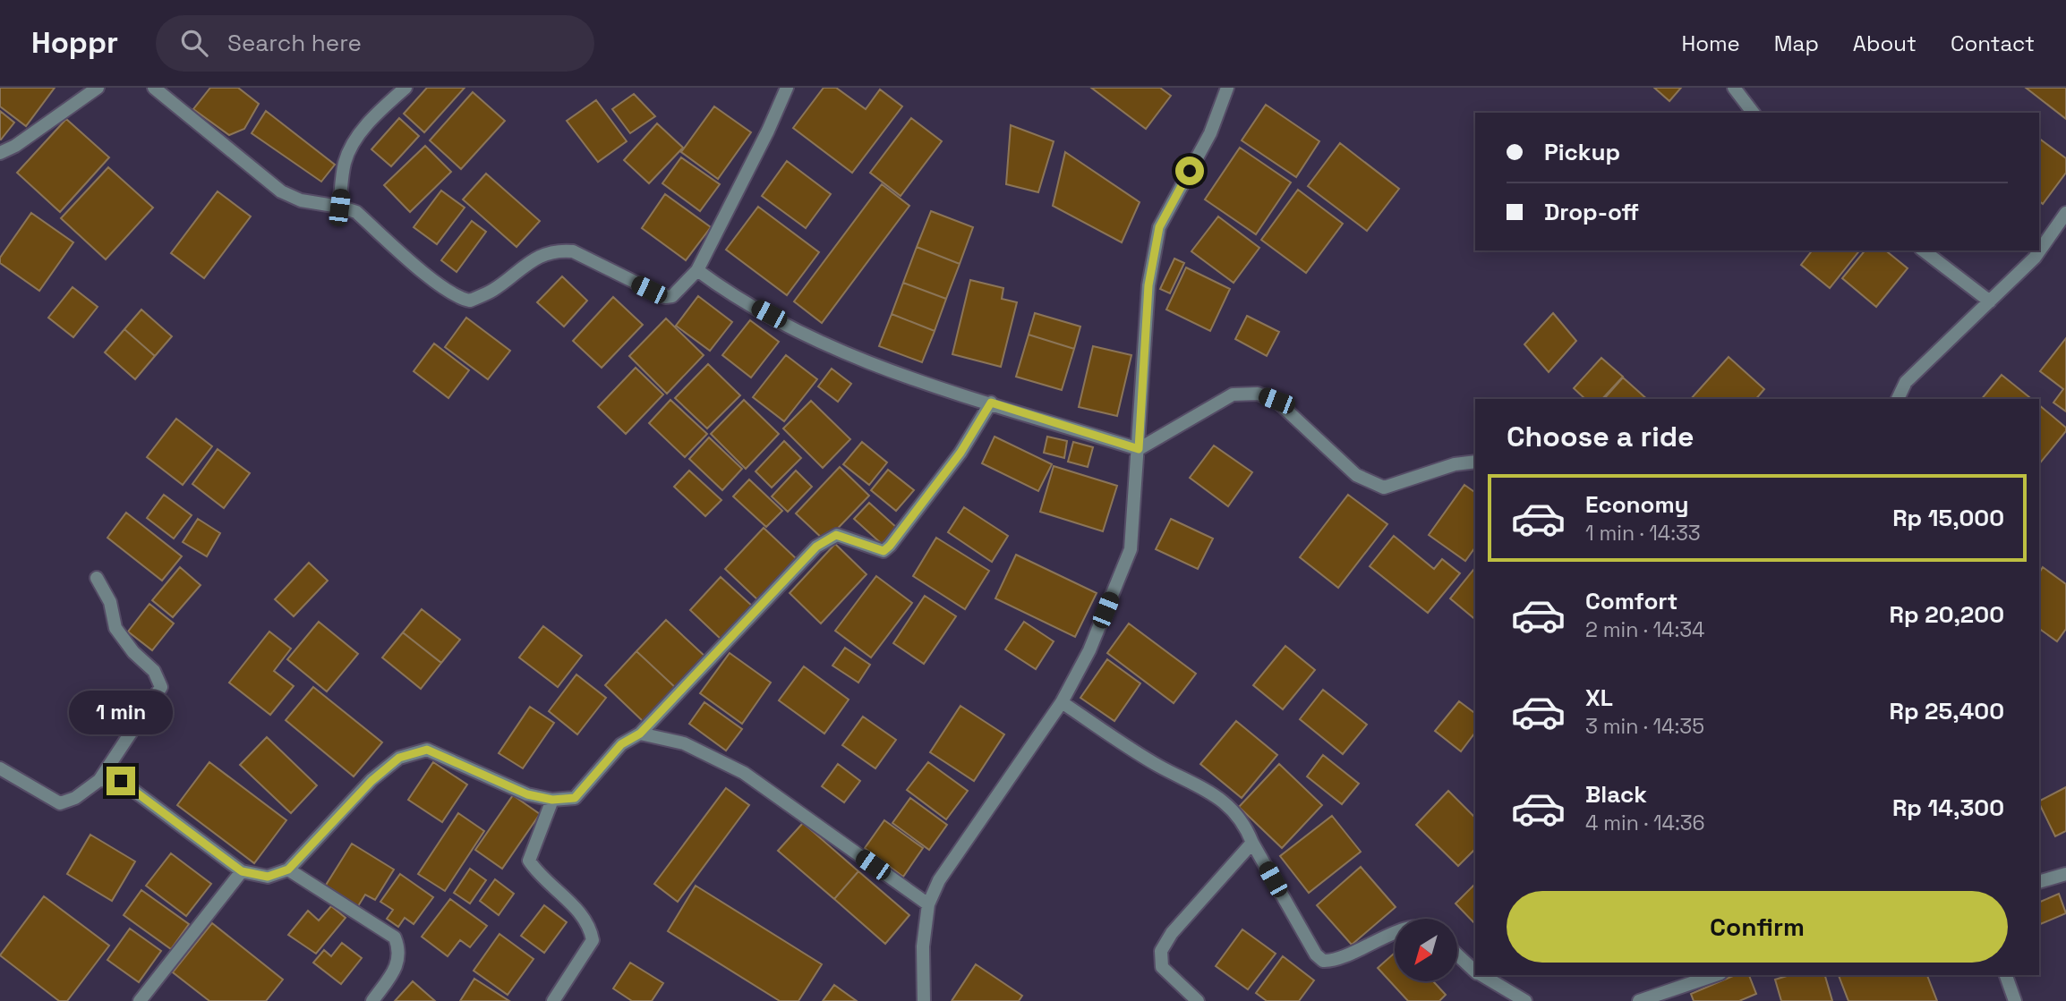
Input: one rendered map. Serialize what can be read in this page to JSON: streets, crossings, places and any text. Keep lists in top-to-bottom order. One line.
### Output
{"north":"bottom left","page":{"header":"Hoppr","search":"Search here","nav":["Home","Map","About","Contact"],"banner":["Pickup","Drop-off"],"heading":"Choose a ride","list":[{"name":"Economy","note":"1 min · 14:33","value":"Rp 15,000"},{"name":"Comfort","note":"2 min · 14:34","value":"Rp 20,200"},{"name":"XL","note":"3 min · 14:35","value":"Rp 25,400"},{"name":"Black","note":"4 min · 14:36","value":"Rp 14,300"}],"bubble":"1 min","buttons":"Confirm"}}
